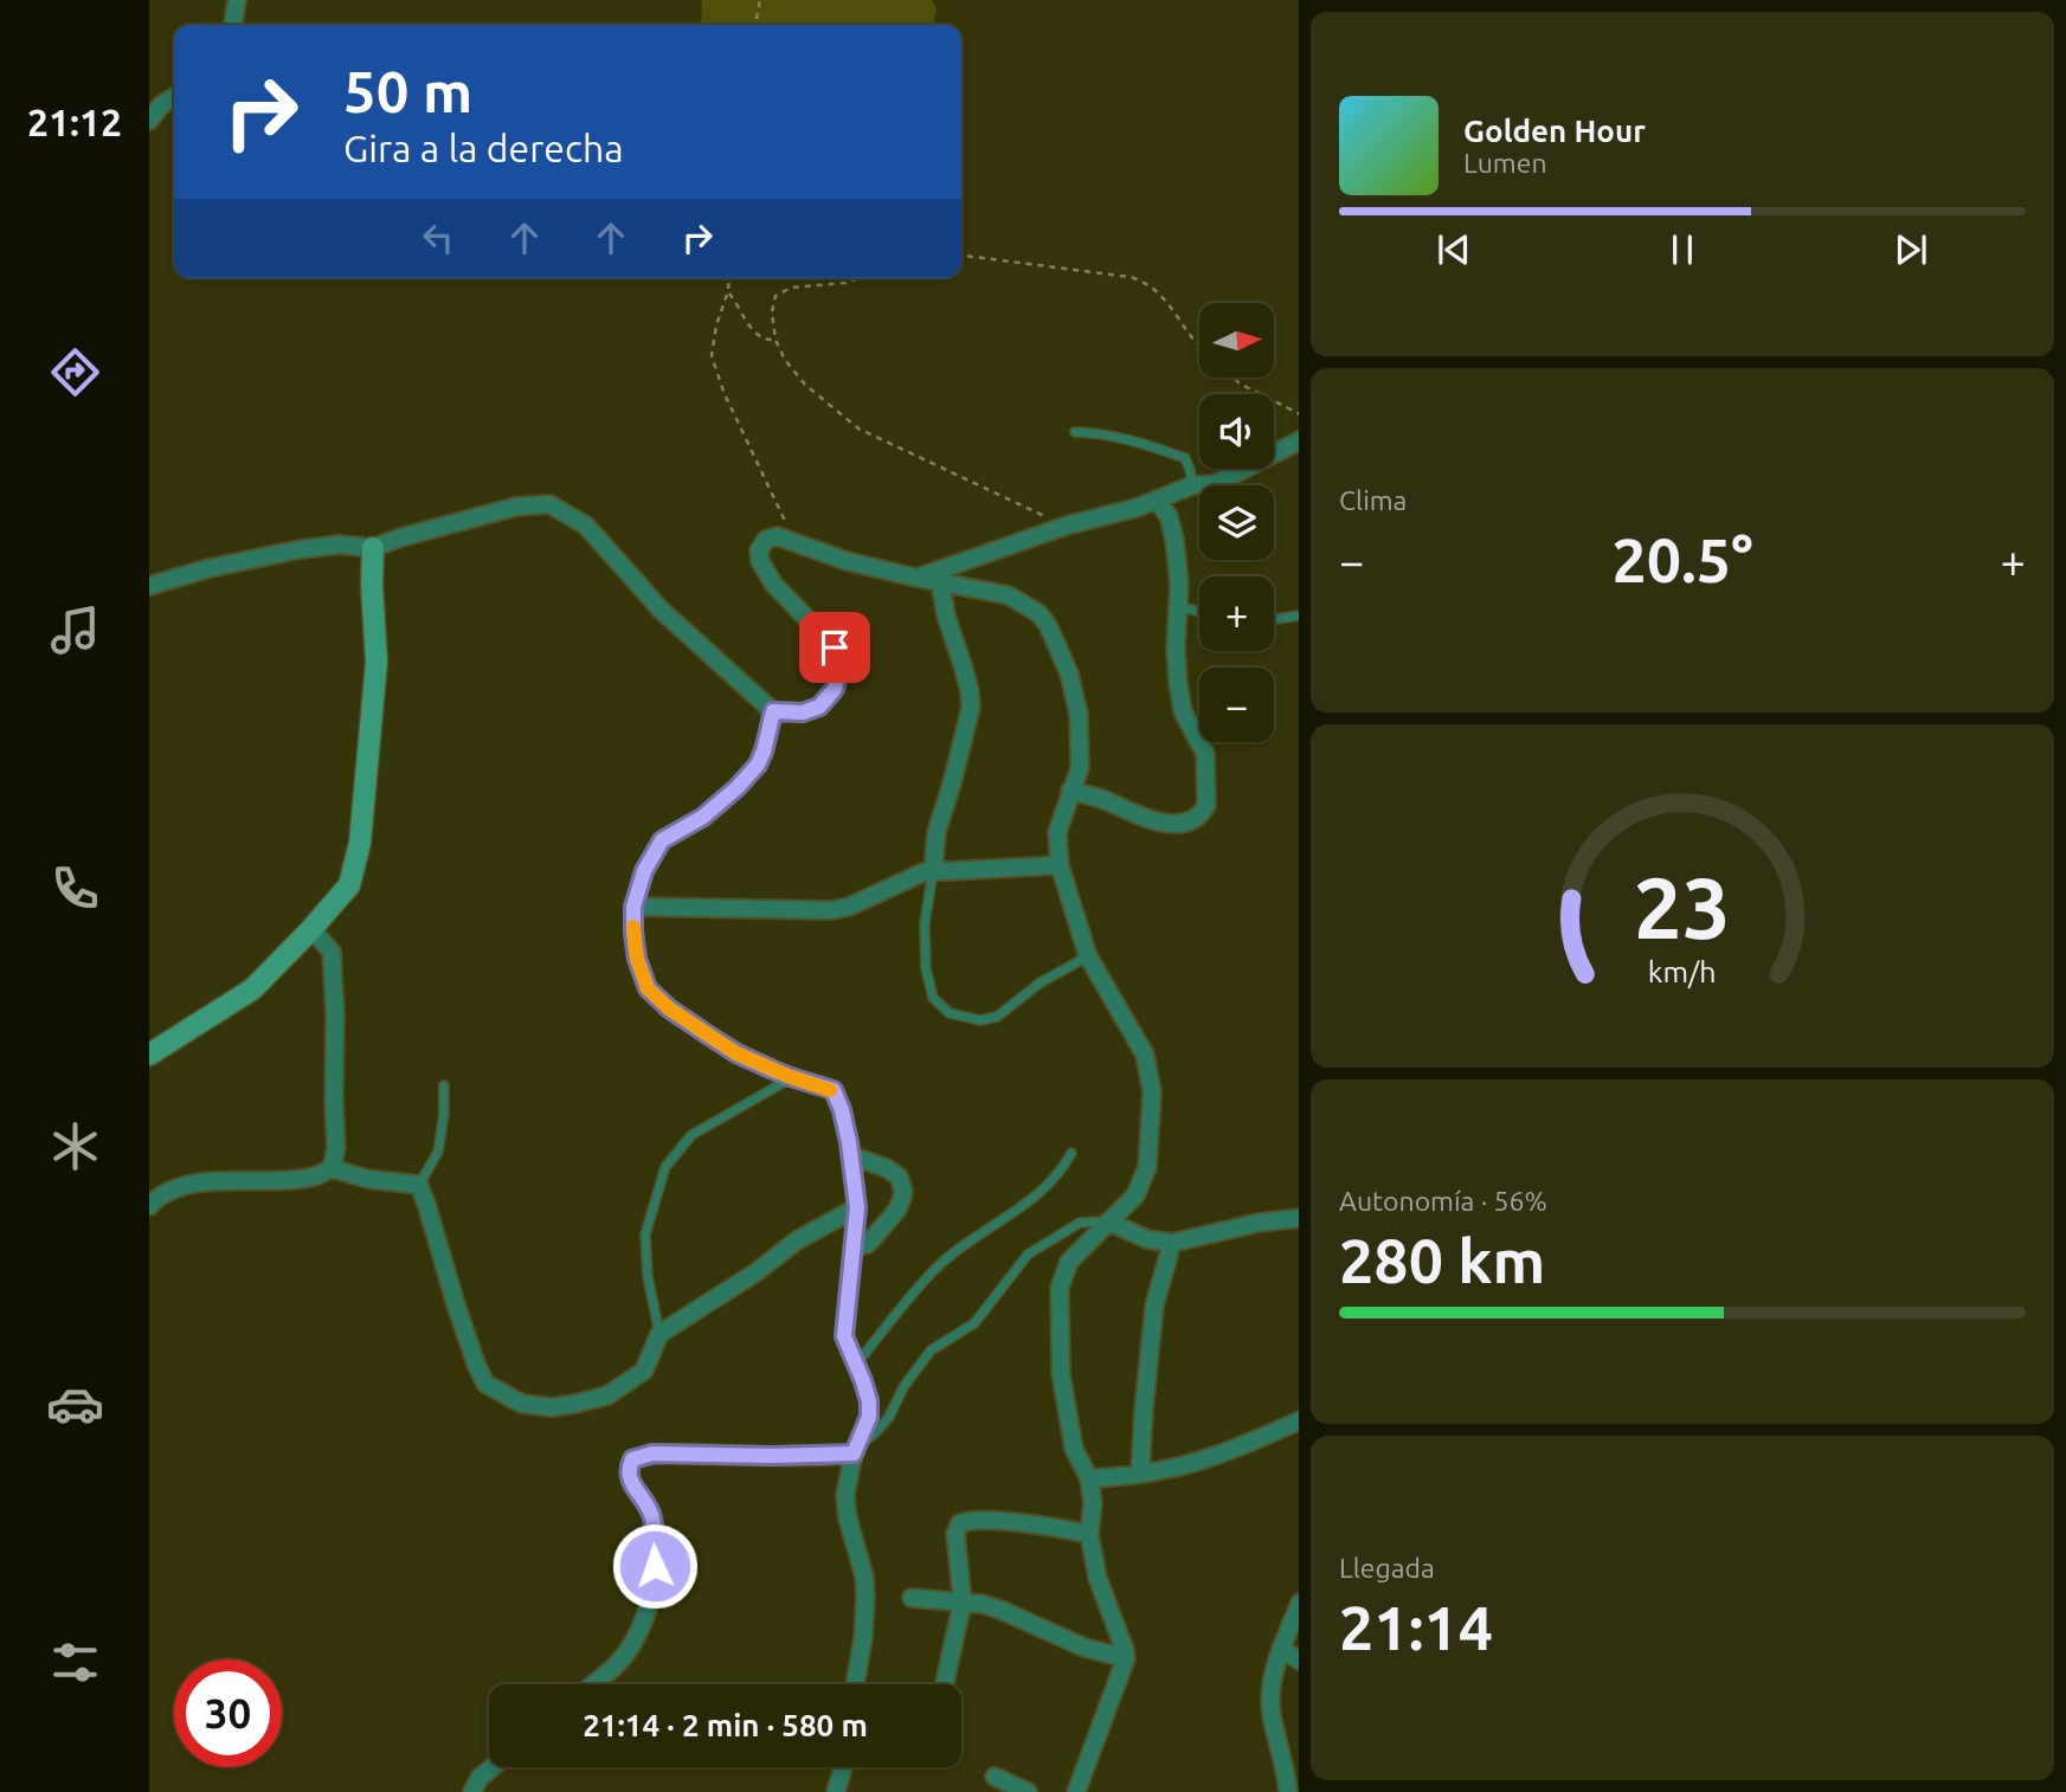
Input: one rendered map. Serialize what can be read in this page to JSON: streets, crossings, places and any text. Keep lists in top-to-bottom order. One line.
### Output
{"north":"right","page":{"tabs":"21:12","turn":["50 m","Gira a la derecha"],"song":["Golden Hour","Lumen"],"map_buttons":["+","−"],"tile":["Clima",["Autonomía · 56%","280 km"],["Llegada","21:14"]],"heat":["−","20.5°","+"],"limit":"30","trip":"21:14 · 2 min · 580 m","gauge":["23","km/h"]}}
